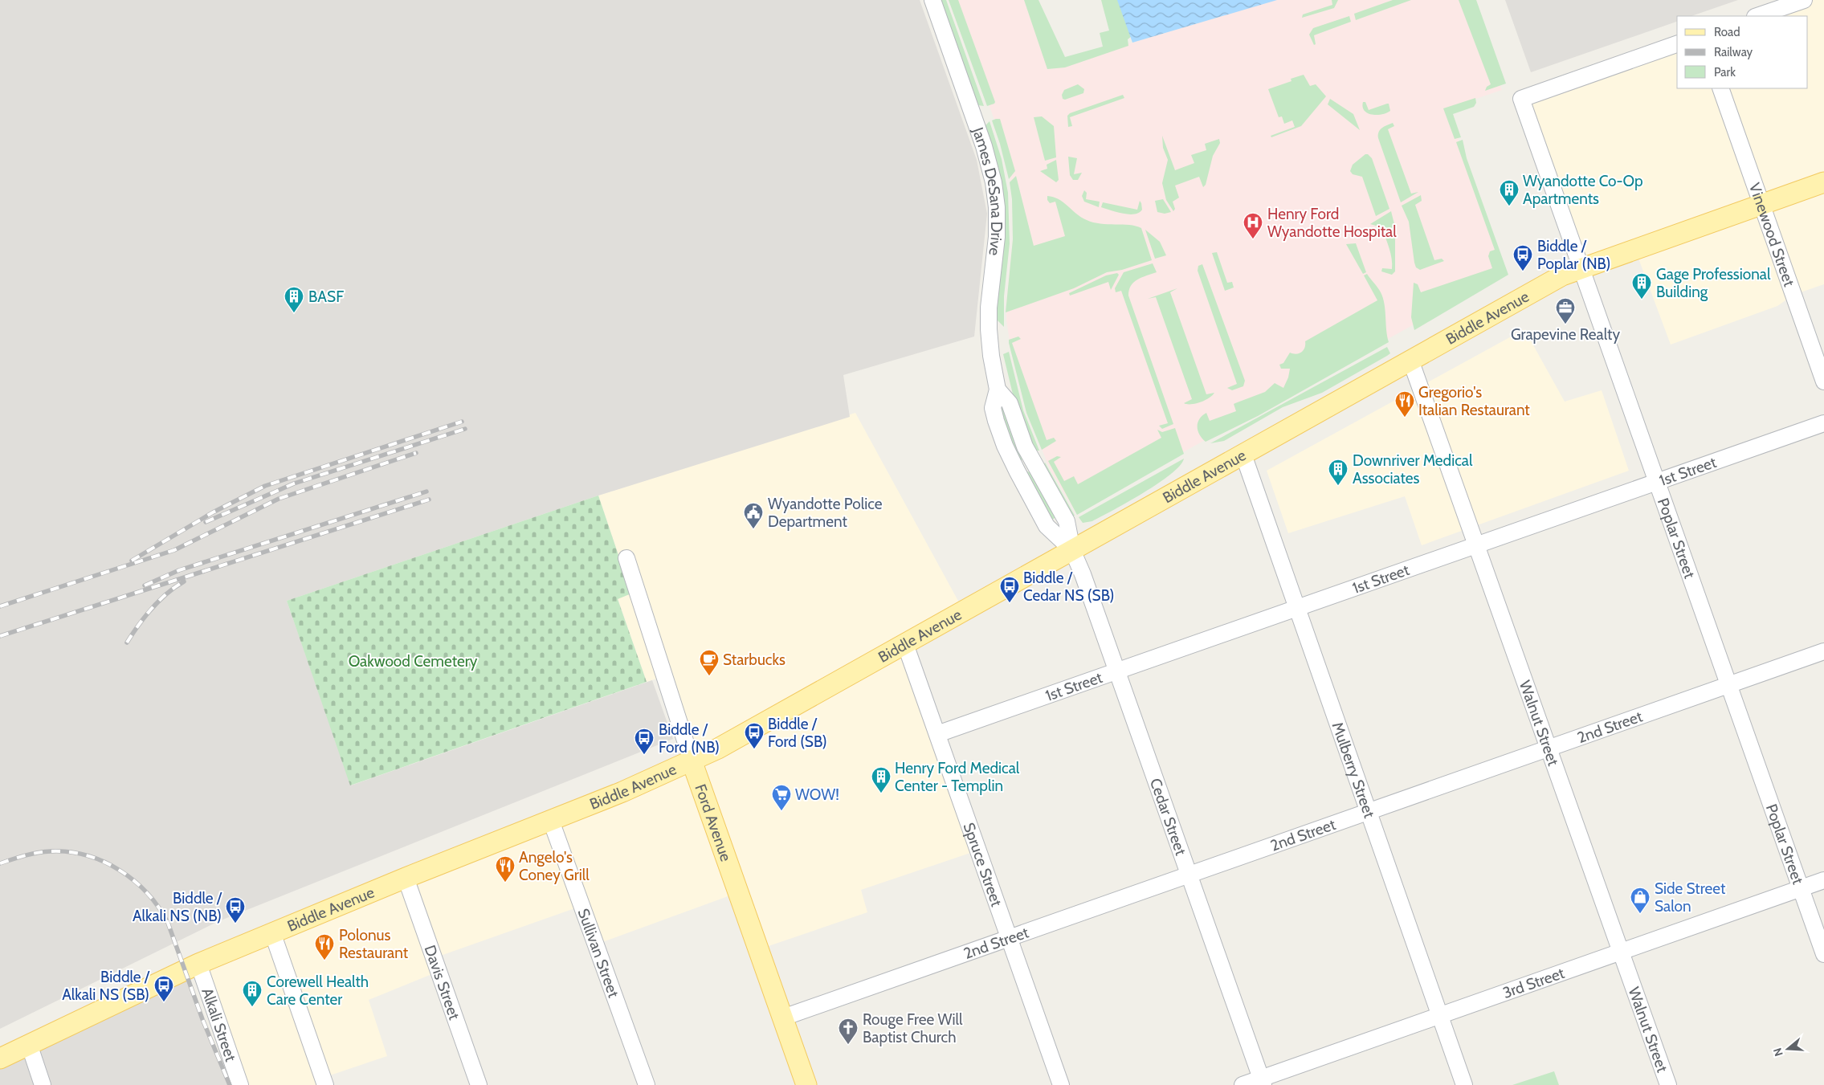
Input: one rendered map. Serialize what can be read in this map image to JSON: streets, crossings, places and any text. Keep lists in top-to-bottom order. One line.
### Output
{"streets":{"main road":["Biddle Avenue","Ford Avenue"],"street":["James DeSana Drive","Vinewood Street","1st Street","Poplar Street","Walnut Street","2nd Street","Mulberry Street","Cedar Street","Spruce Street","Sullivan Street","Davis Street","3rd Street","Alkali Street"]},"crossings":[["James DeSana Drive","Biddle Avenue"],["James DeSana Drive","Cedar Street"],["Vinewood Street","Biddle Avenue"],["Biddle Avenue","Poplar Street"],["Biddle Avenue","Walnut Street"],["Biddle Avenue","Mulberry Street"],["Biddle Avenue","Cedar Street"],["Biddle Avenue","Ford Avenue"],["Biddle Avenue","Spruce Street"],["Biddle Avenue","Sullivan Street"],["Biddle Avenue","Davis Street"],["Biddle Avenue","Alkali Street"],["1st Street","Poplar Street"],["1st Street","Walnut Street"],["1st Street","Mulberry Street"],["1st Street","Cedar Street"],["1st Street","Spruce Street"],["Poplar Street","2nd Street"],["Poplar Street","3rd Street"],["Walnut Street","2nd Street"],["Walnut Street","3rd Street"],["2nd Street","Mulberry Street"],["2nd Street","Cedar Street"],["2nd Street","Ford Avenue"],["2nd Street","Spruce Street"],["Mulberry Street","3rd Street"],["Cedar Street","3rd Street"]],"parks":["Oakwood Cemetery"],"places":{"building":["Wyandotte Co-Op Apartments","Gage Professional Building","BASF","Downriver Medical Associates","Henry Ford Medical Center - Templin","Corewell Health Care Center"],"hospital":["Henry Ford Wyandotte Hospital"],"bus stop":["Biddle / Poplar (NB)","Biddle / Cedar NS (SB)","Biddle / Ford (SB)","Biddle / Ford (NB)","Biddle / Alkali NS (NB)","Biddle / Alkali NS (SB)"],"office":["Grapevine Realty"],"restaurant":["Gregorio's Italian Restaurant","Angelo's Coney Grill","Polonus Restaurant"],"public building":["Wyandotte Police Department"],"cafe":["Starbucks"],"supermarket":["WOW!"],"shop":["Side Street Salon"],"church":["Rouge Free Will Baptist Church"]},"legend":["Road","Railway","Park"],"north":"left"}
